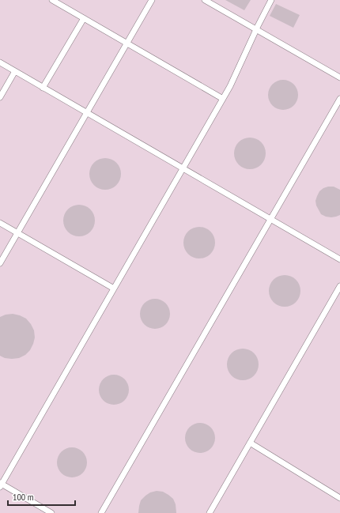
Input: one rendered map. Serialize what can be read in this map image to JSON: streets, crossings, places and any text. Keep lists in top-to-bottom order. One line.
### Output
{"scale_bar":"100 m"}
